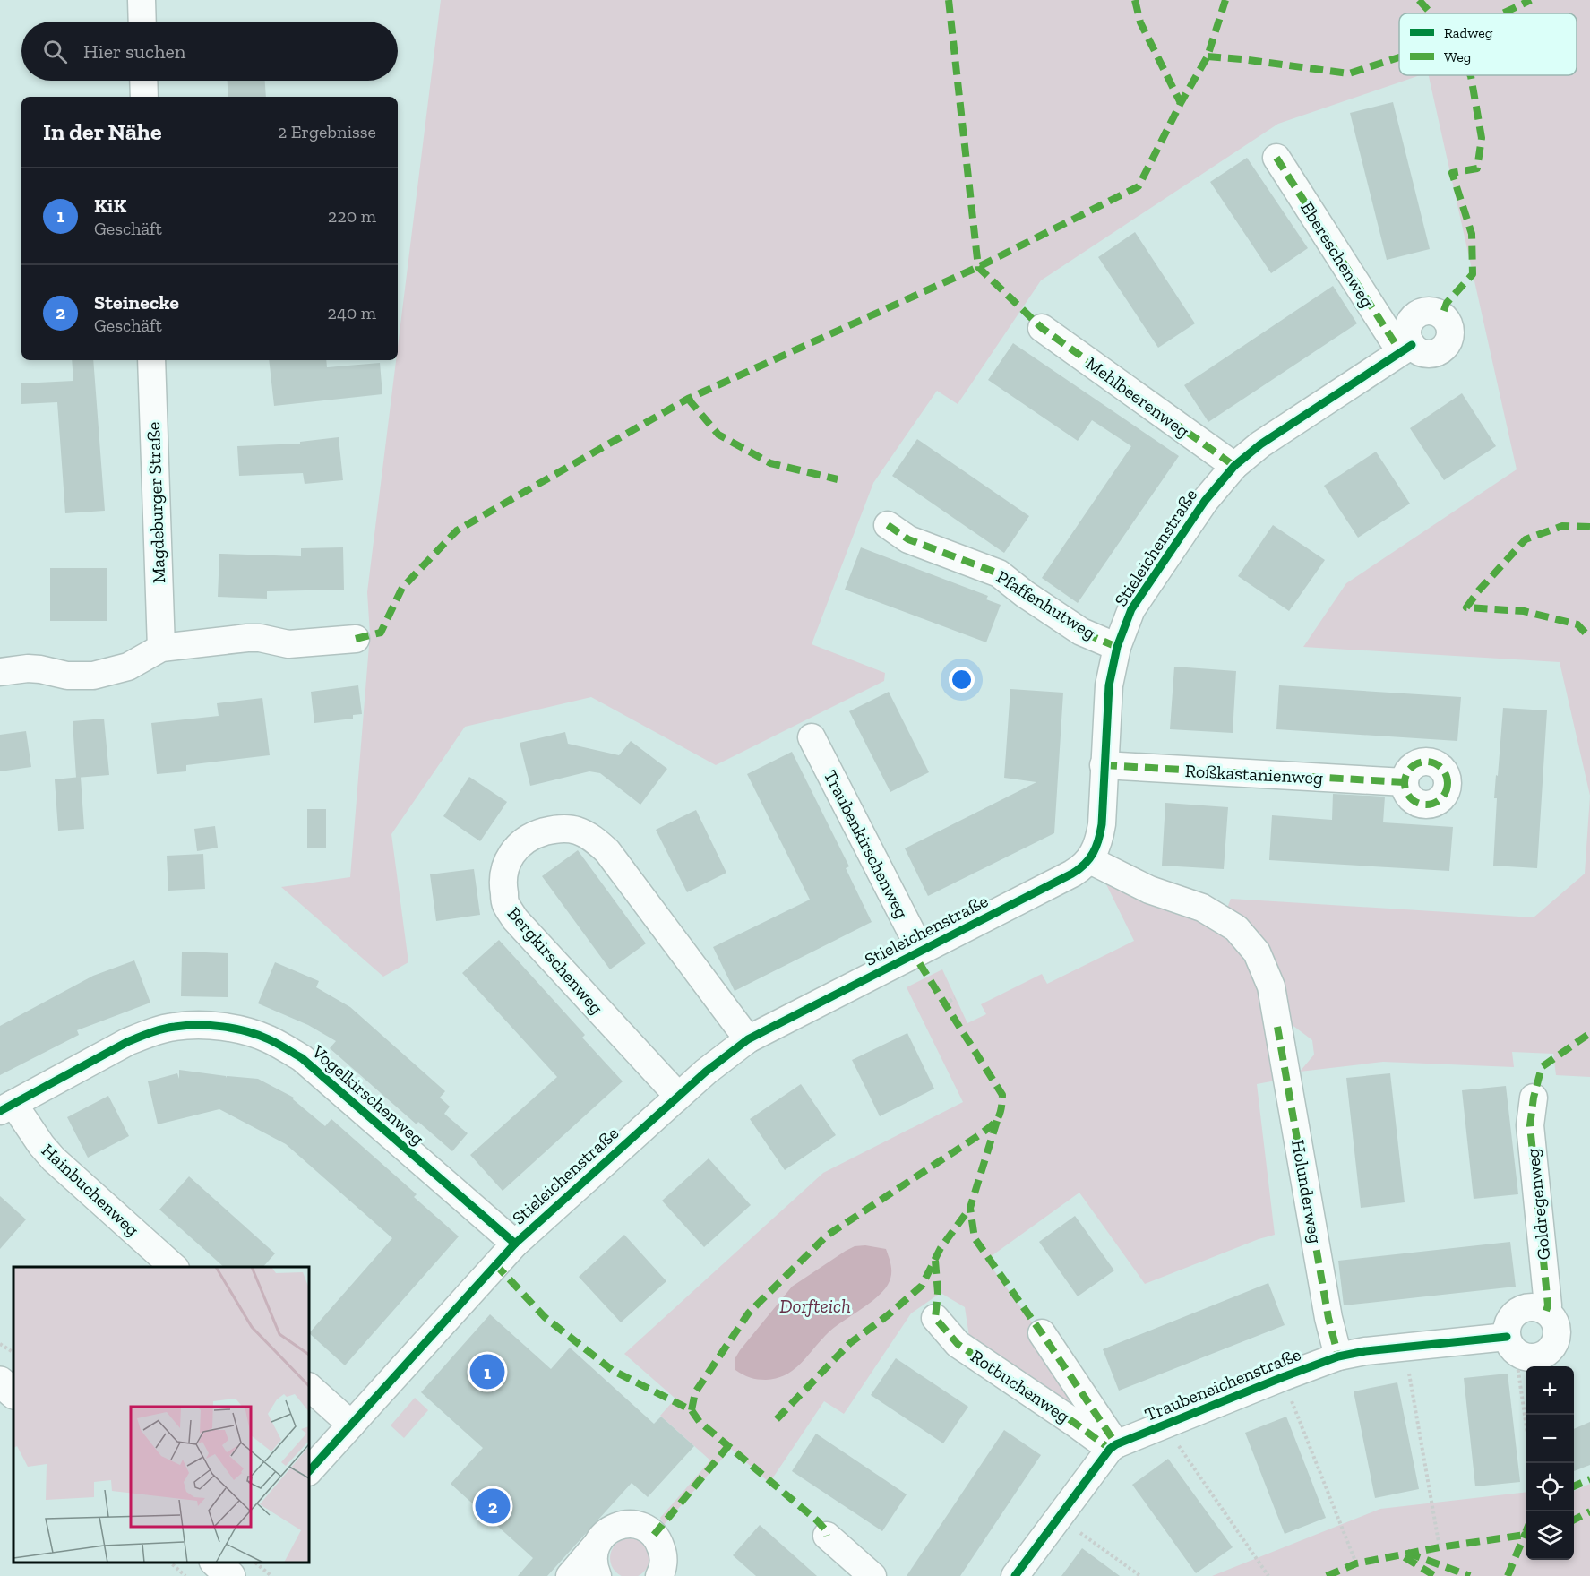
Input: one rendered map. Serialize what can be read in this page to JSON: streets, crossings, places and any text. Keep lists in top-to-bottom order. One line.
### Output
{"streets":{"street":["Ebereschenweg","Mehlbeerenweg","Magdeburger Straße","Stieleichenstraße","Pfaffenhutweg","Roßkastanienweg","Traubenkirschenweg","Bergkirschenweg","Vogelkirschenweg","Hainbuchenweg","Holunderweg","Goldregenweg","Traubeneichenstraße","Rotbuchenweg"]},"crossings":[["Ebereschenweg","Stieleichenstraße"],["Mehlbeerenweg","Stieleichenstraße"],["Stieleichenstraße","Pfaffenhutweg"],["Stieleichenstraße","Roßkastanienweg"],["Stieleichenstraße","Traubenkirschenweg"],["Stieleichenstraße","Bergkirschenweg"],["Stieleichenstraße","Vogelkirschenweg"],["Stieleichenstraße","Holunderweg"],["Vogelkirschenweg","Hainbuchenweg"],["Holunderweg","Traubeneichenstraße"],["Goldregenweg","Traubeneichenstraße"],["Traubeneichenstraße","Rotbuchenweg"]],"water":["Dorfteich"],"legend":["Radweg","Weg"],"page":{"search":"Hier suchen","heading":["In der Nähe","2 Ergebnisse"],"list":[{"mark":"1","name":"KiK","note":"Geschäft","value":"220 m"},{"mark":"2","name":"Steinecke","note":"Geschäft","value":"240 m"}],"pins":["1","2"],"map_buttons":["+","−"]}}
